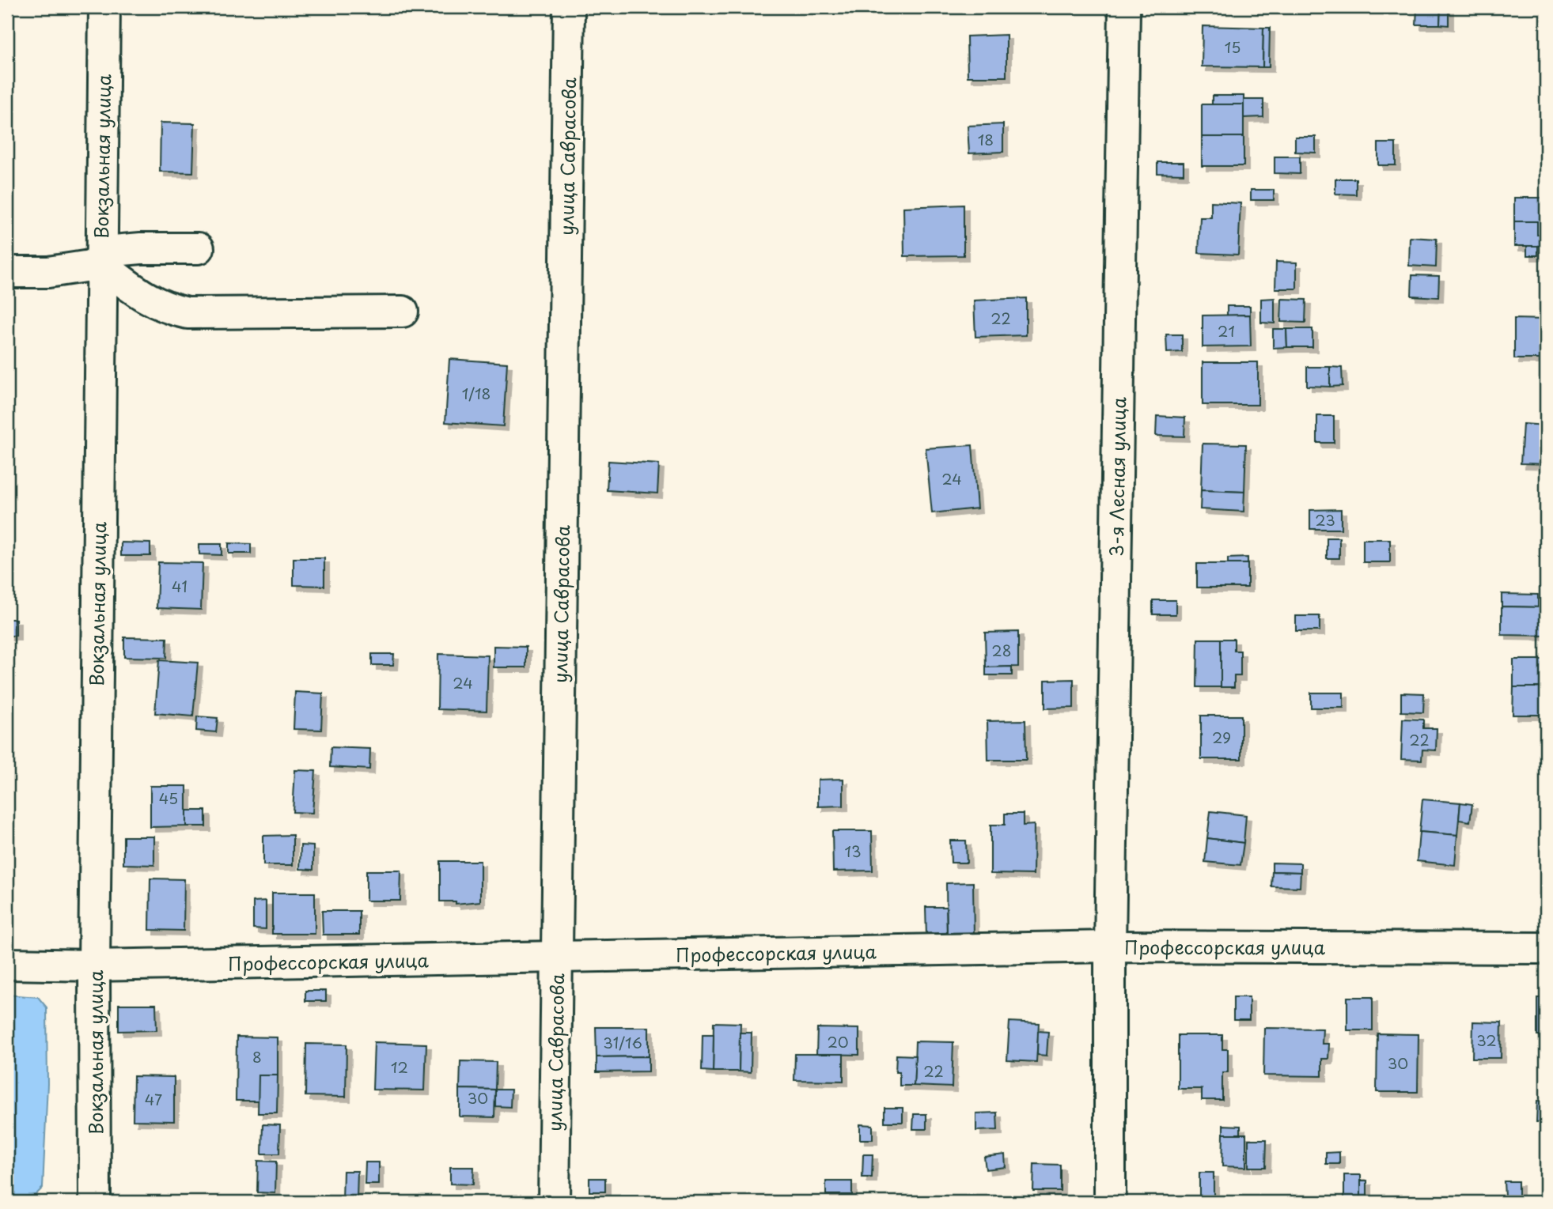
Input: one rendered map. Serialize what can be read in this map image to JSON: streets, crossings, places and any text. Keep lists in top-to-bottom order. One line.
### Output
{"streets":{"street":["Вокзальная улица","улица Саврасова","3-я Лесная улица","Профессорская улица"]},"crossings":[["Вокзальная улица","Профессорская улица"],["улица Саврасова","Профессорская улица"],["3-я Лесная улица","Профессорская улица"]],"house_numbers":["15","18","22","21","1/18","24","23","41","28","24","29","22","45","13","32","20","31/16","8","30","12","22","30","47"]}
